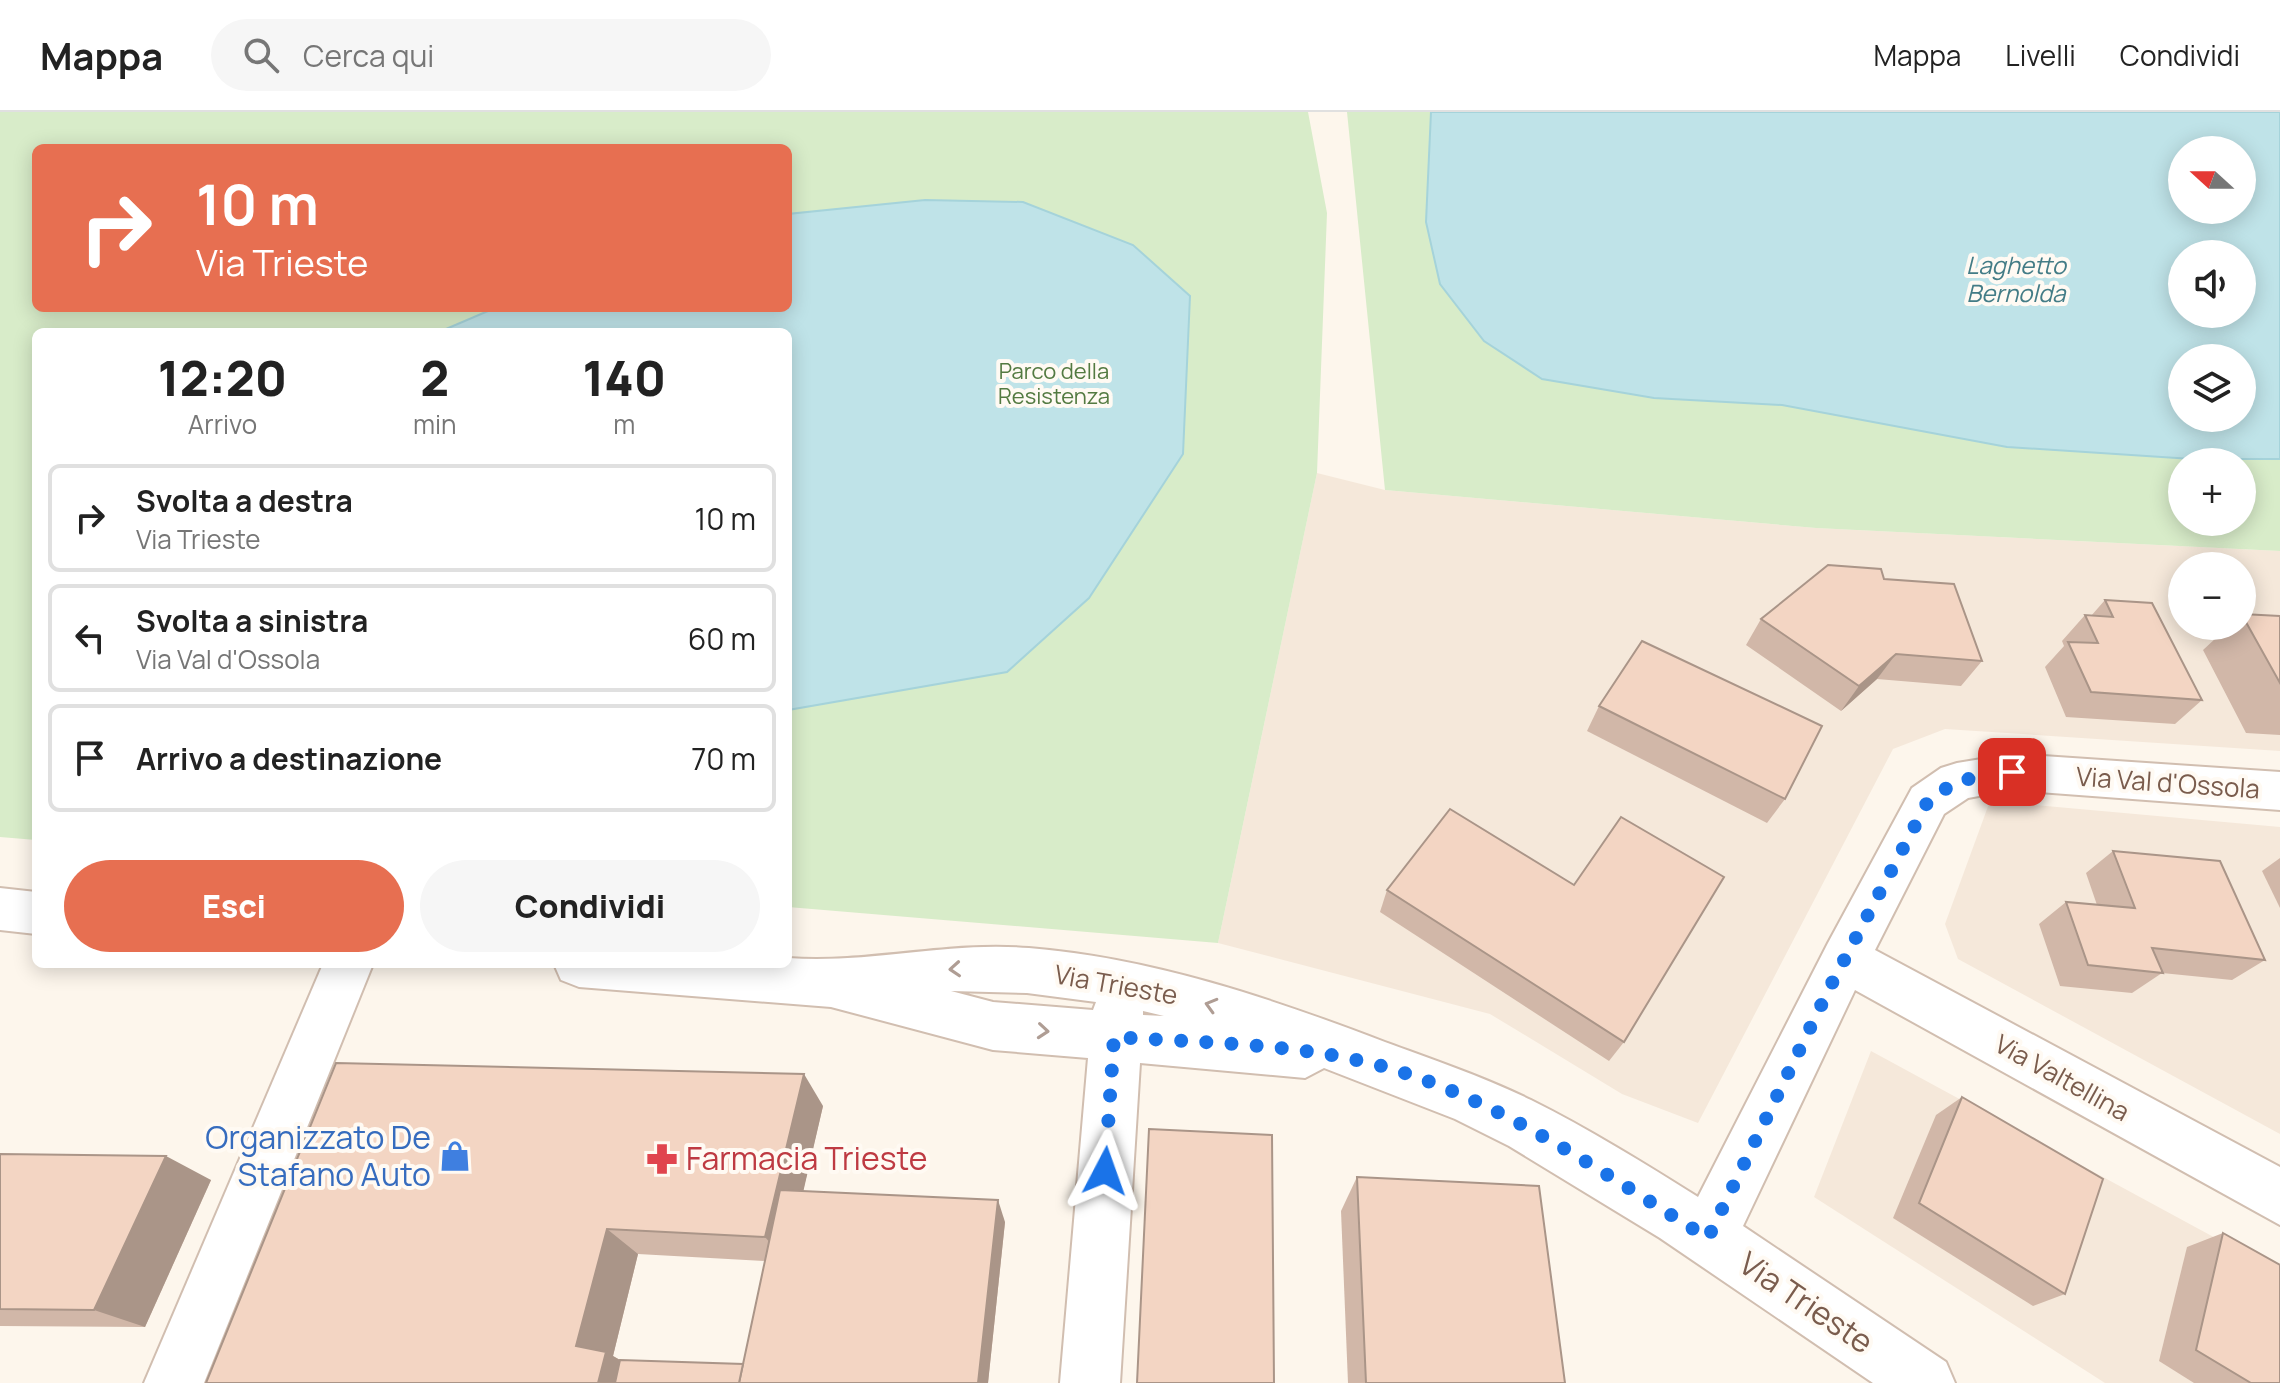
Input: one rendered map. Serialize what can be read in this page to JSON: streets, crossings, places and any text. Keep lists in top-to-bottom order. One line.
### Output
{"streets":{"street":["Via Val d'Ossola","Via Trieste","Via Valtellina"]},"crossings":[["Via Val d'Ossola","Via Trieste"],["Via Val d'Ossola","Via Valtellina"]],"water":["Laghetto Bernolda"],"parks":["Parco della Resistenza"],"places":{"shop":["Organizzato De Stafano Auto"],"pharmacy":["Farmacia Trieste"]},"north":"left","page":{"header":"Mappa","search":"Cerca qui","nav":["Mappa","Livelli","Condividi"],"map_buttons":["+","−"],"turn":["10 m","Via Trieste"],"eta":["12:20","Arrivo","2","min","140","m"],"list":[{"name":"Svolta a destra","note":"Via Trieste","value":"10 m"},{"name":"Svolta a sinistra","note":"Via Val d'Ossola","value":"60 m"},{"name":"Arrivo a destinazione","value":"70 m"}],"buttons":["Esci","Condividi"]}}
